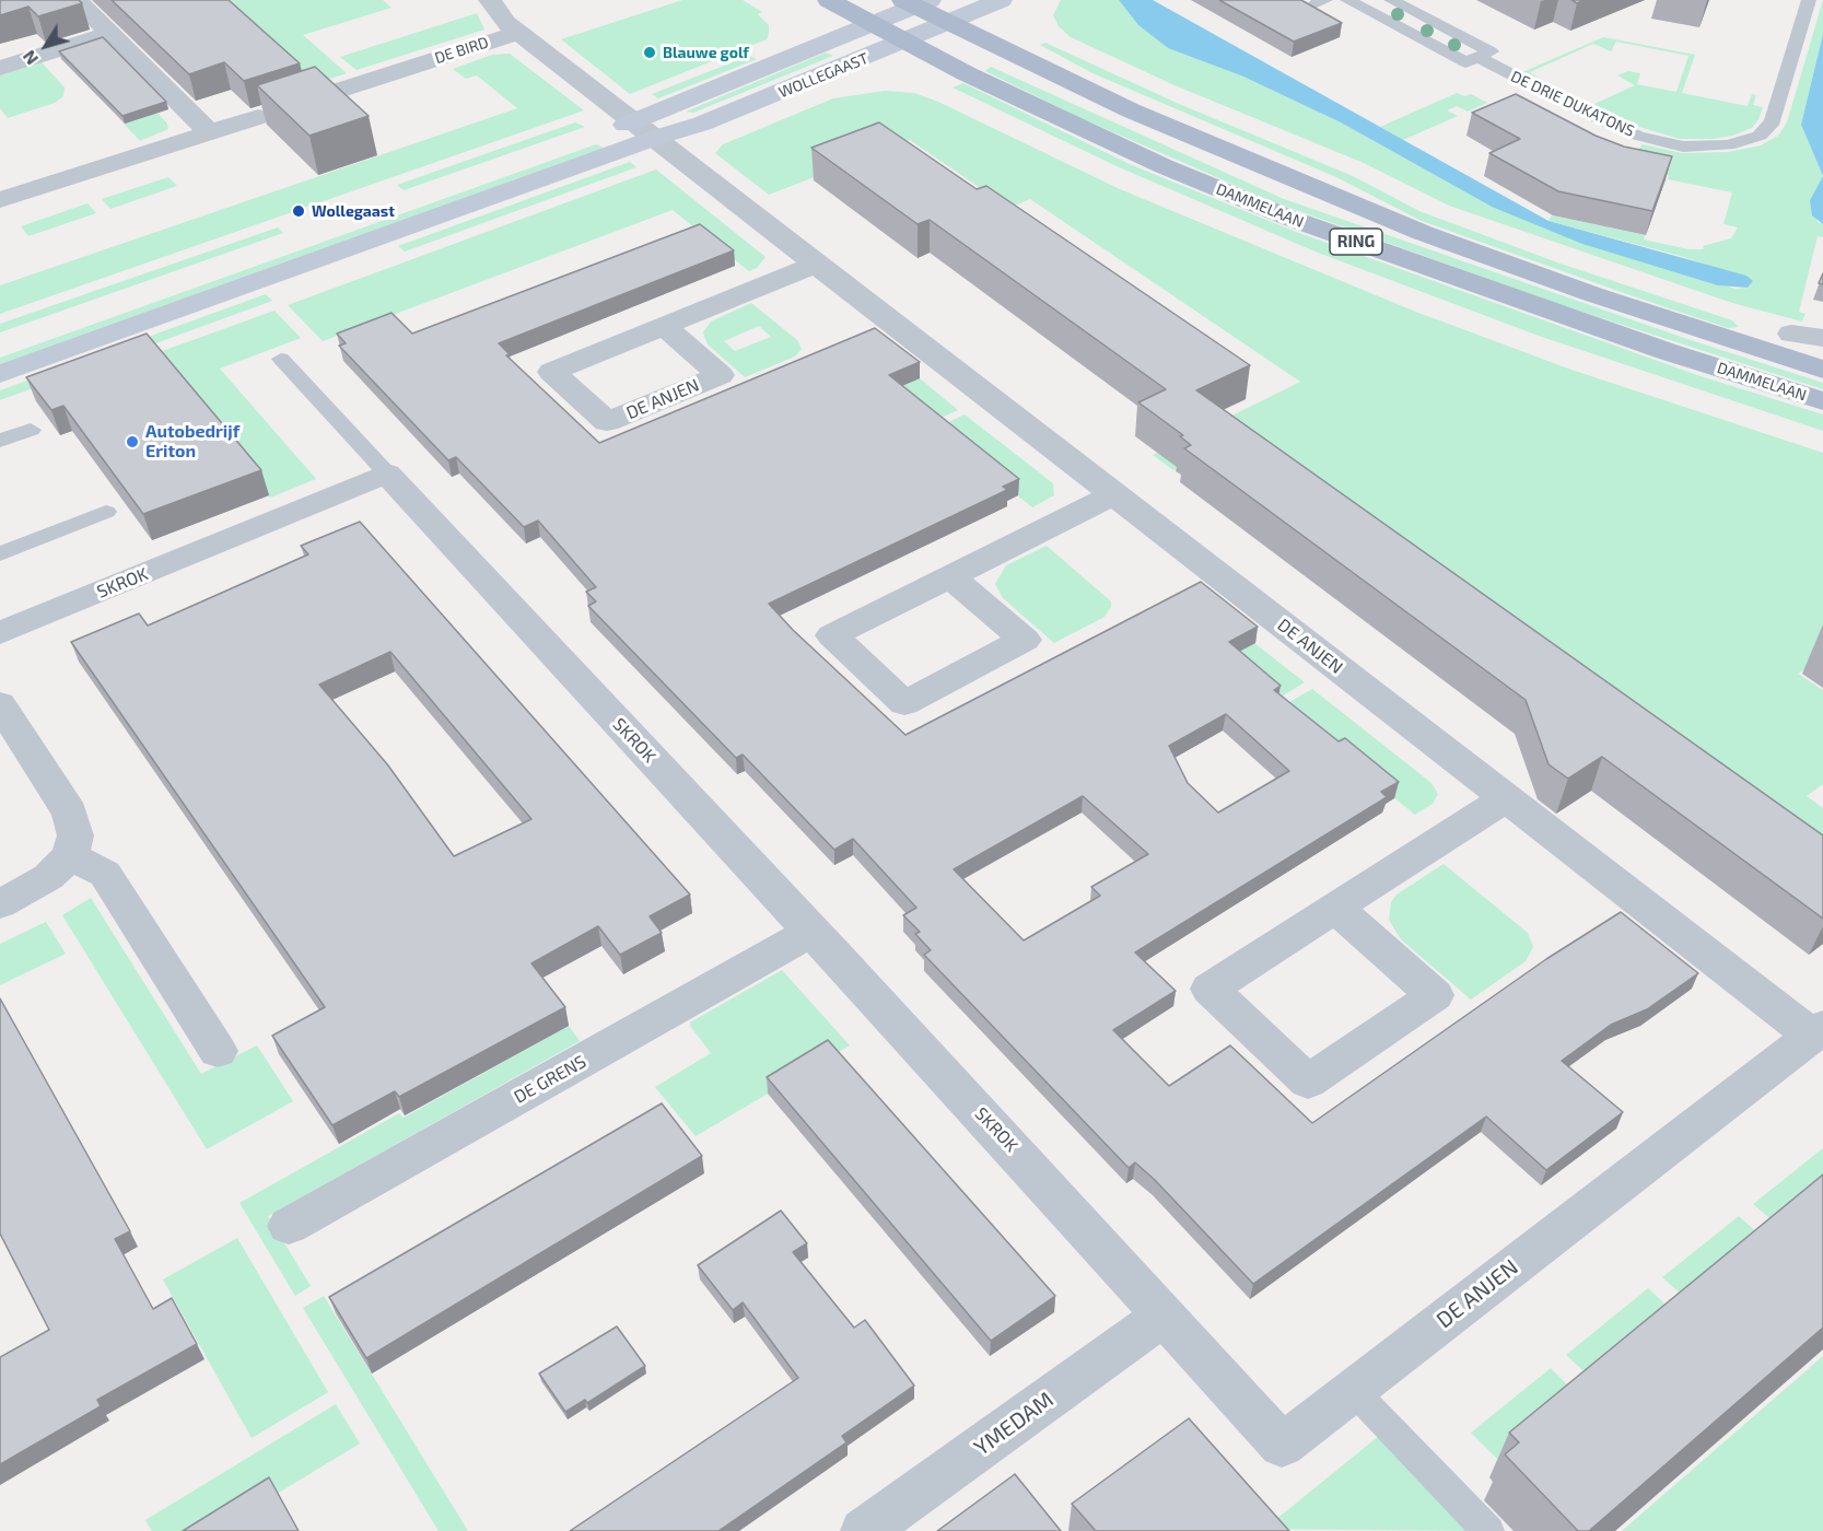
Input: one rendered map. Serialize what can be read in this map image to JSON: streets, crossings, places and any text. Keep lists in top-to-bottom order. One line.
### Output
{"streets":{"main road":["DAMMELAAN","RING"],"street":["DE BIRD","WOLLEGAAST","DE ANJEN","SKROK","DE GRENS","YMEDAM"],"lane":["DE DRIE DUKATONS"]},"crossings":[["WOLLEGAAST","DAMMELAAN"],["WOLLEGAAST","DE ANJEN"],["DE ANJEN","SKROK"],["DE ANJEN","YMEDAM"],["SKROK","DE GRENS"],["SKROK","YMEDAM"]],"places":["Blauwe golf","Wollegaast","Autobedrijf Eriton"],"north":"bottom left"}
